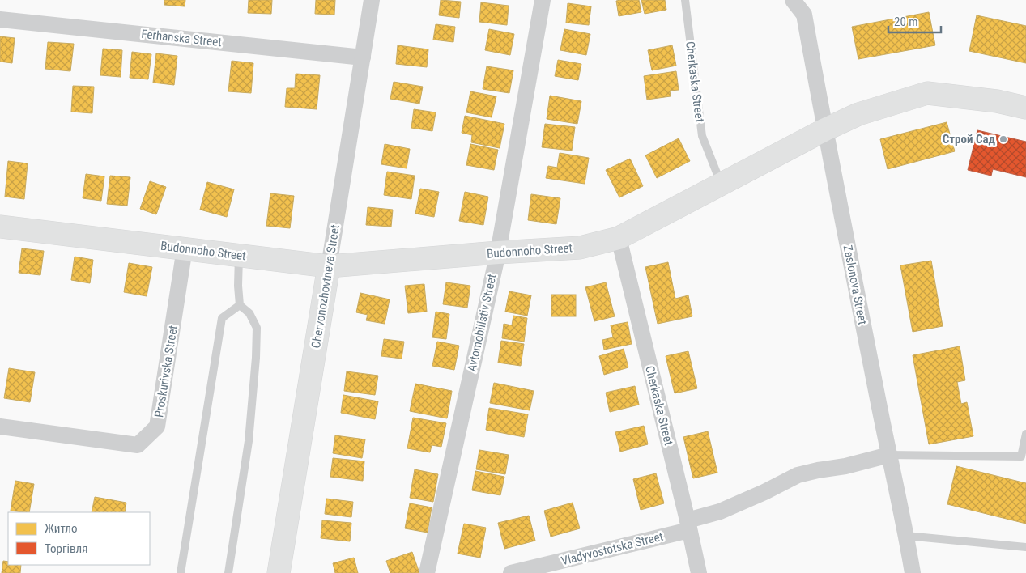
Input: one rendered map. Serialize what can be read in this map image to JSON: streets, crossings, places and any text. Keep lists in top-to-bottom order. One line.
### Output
{"streets":{"main road":["Budonnoho Street","Chervonozhovtneva Street"],"street":["Ferhanska Street","Cherkaska Street","Zaslonova Street","Avtomobilistiv Street","Proskurivska Street","Vladyvostotska Street"]},"crossings":[["Ferhanska Street","Chervonozhovtneva Street"],["Cherkaska Street","Budonnoho Street"],["Cherkaska Street","Vladyvostotska Street"],["Budonnoho Street","Zaslonova Street"],["Budonnoho Street","Chervonozhovtneva Street"],["Budonnoho Street","Avtomobilistiv Street"],["Budonnoho Street","Proskurivska Street"],["Zaslonova Street","Vladyvostotska Street"]],"places":["Строй Сад"],"legend":["Житло","Торгівля"],"scale_bar":"20 m"}
